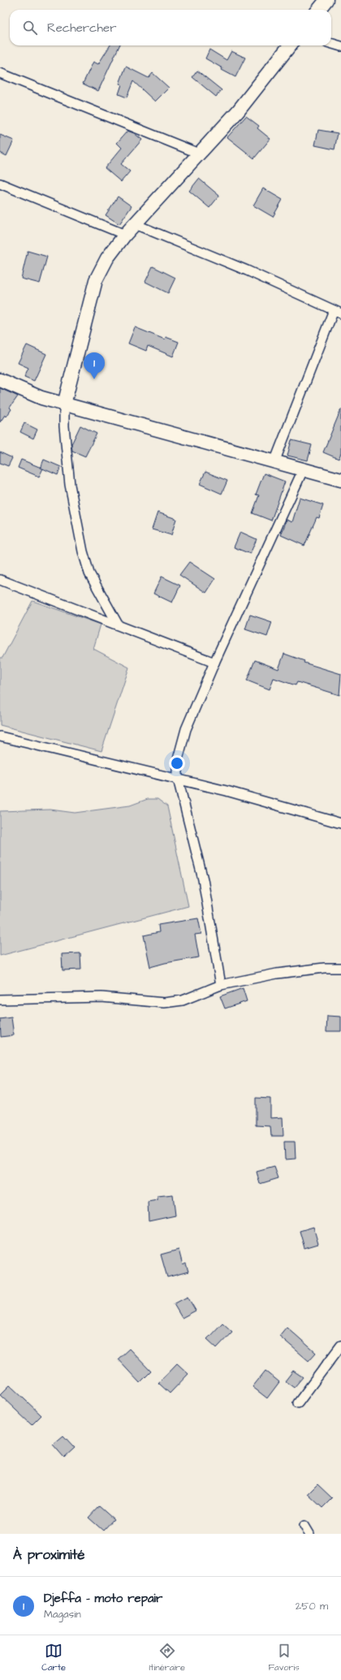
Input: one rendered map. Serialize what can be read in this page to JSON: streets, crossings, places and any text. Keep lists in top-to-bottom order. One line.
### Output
{"page":{"search":"Rechercher","pins":"1","heading":"À proximité","list":[{"mark":"1","name":"Djeffa – moto repair","note":"Magasin","value":"250 m"}],"nav":["Carte","Itinéraire","Favoris"]}}
